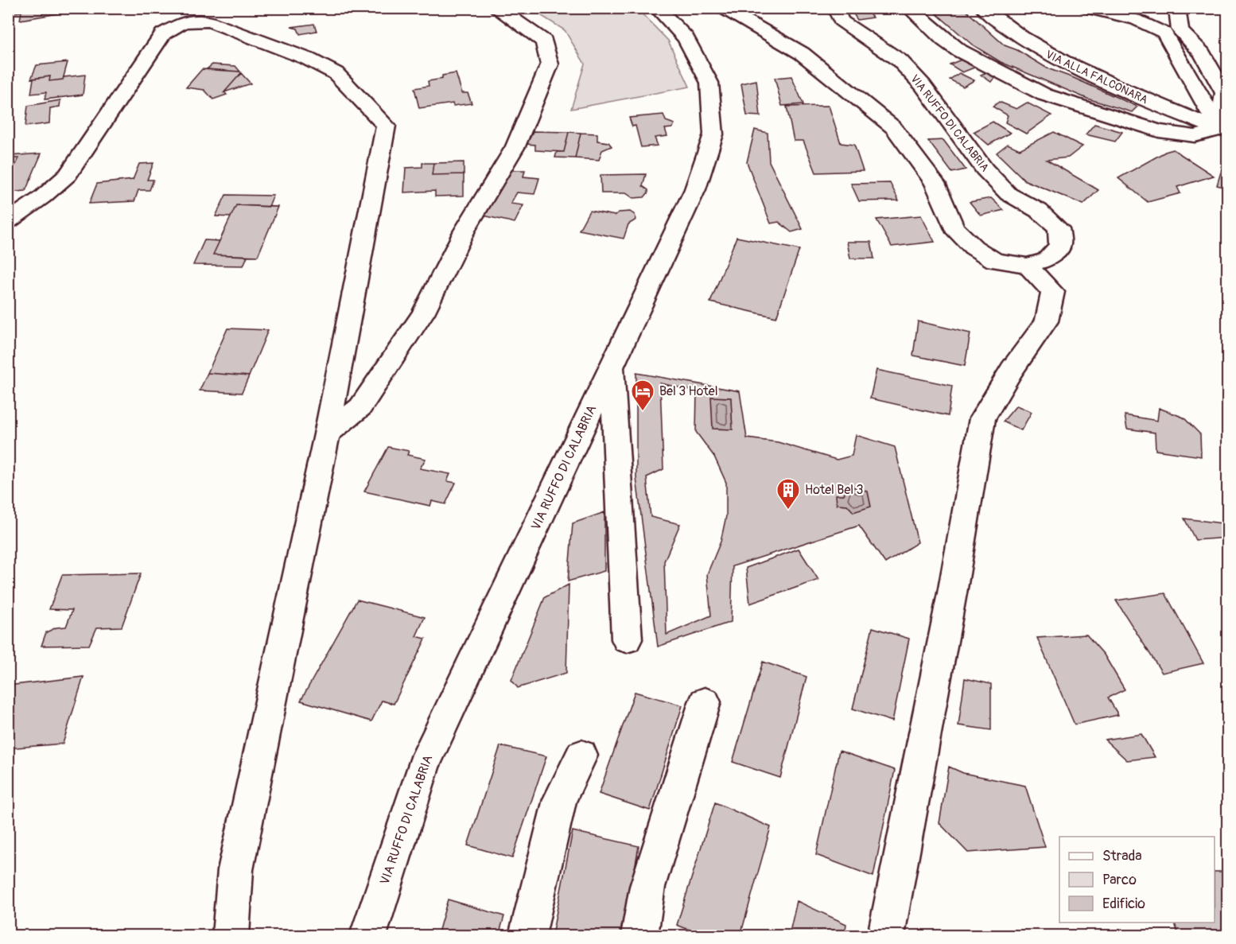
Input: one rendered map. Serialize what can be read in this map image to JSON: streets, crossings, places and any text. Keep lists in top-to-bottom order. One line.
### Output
{"streets":{"street":["VIA ALLA FALCONARA","VIA RUFFO DI CALABRIA"]},"places":{"hotel":["Bel 3 Hotel"],"building":["Hotel Bel 3"]},"legend":["Strada","Parco","Edificio"]}
